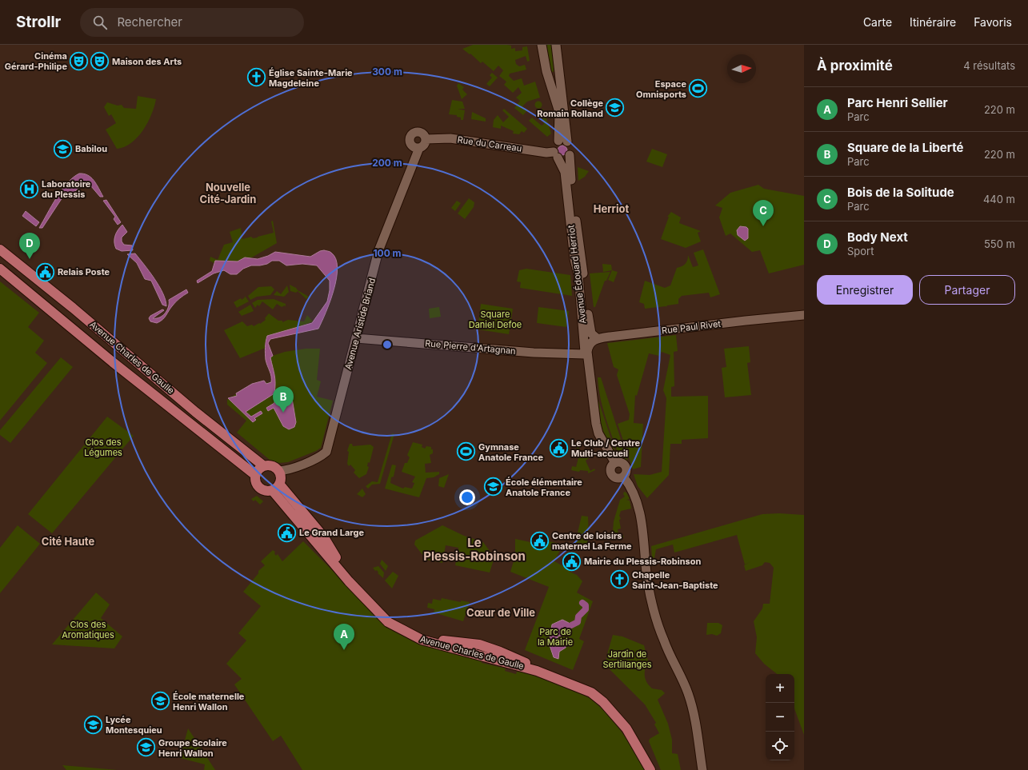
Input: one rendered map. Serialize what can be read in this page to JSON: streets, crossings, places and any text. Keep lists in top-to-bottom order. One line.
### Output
{"streets":{"main road":["Avenue Charles de Gaulle"],"street":["Rue du Carreau","Avenue Édouard Herriot","Avenue Aristide Briand","Rue Paul Rivet","Rue Pierre d'Artagnan"]},"crossings":[["Rue du Carreau","Avenue Édouard Herriot"],["Rue du Carreau","Avenue Aristide Briand"],["Avenue Édouard Herriot","Rue Paul Rivet"],["Avenue Édouard Herriot","Rue Pierre d'Artagnan"],["Avenue Aristide Briand","Rue Pierre d'Artagnan"],["Avenue Aristide Briand","Avenue Charles de Gaulle"]],"districts":["Nouvelle Cité-Jardin","Herriot","Cité Haute","Le Plessis-Robinson","Cœur de Ville"],"parks":["Square Daniel Defoe","Clos des Légumes","Clos des Aromatiques","Parc de la Mairie","Jardin de Sertillanges"],"places":{"theatre":["Cinéma Gérard-Philipe","Maison des Arts"],"church":["Église Sainte-Marie Magdeleine","Chapelle Saint-Jean-Baptiste"],"sports":["Espace Omnisports","Gymnase Anatole France"],"school or university":["Collège Romain Rolland","Babilou","École élémentaire Anatole France","École maternelle Henri Wallon","Lycée Montesquieu","Groupe Scolaire Henri Wallon"],"hospital":["Laboratoire du Plessis"],"public building":["Relais Poste","Le Club / Centre Multi-accueil","Le Grand Large","Centre de loisirs maternel La Ferme","Mairie du Plessis-Robinson"]},"north":"right","page":{"header":"Strollr","search":"Rechercher","nav":["Carte","Itinéraire","Favoris"],"heading":["À proximité","4 résultats"],"list":[{"mark":"A","name":"Parc Henri Sellier","note":"Parc","value":"220 m"},{"mark":"B","name":"Square de la Liberté","note":"Parc","value":"220 m"},{"mark":"C","name":"Bois de la Solitude","note":"Parc","value":"440 m"},{"mark":"D","name":"Body Next","note":"Sport","value":"550 m"}],"pins":["C","D","B","A"],"buttons":["Enregistrer","Partager"],"map_buttons":["+","−"]},"rings":["300 m","200 m","100 m"]}
